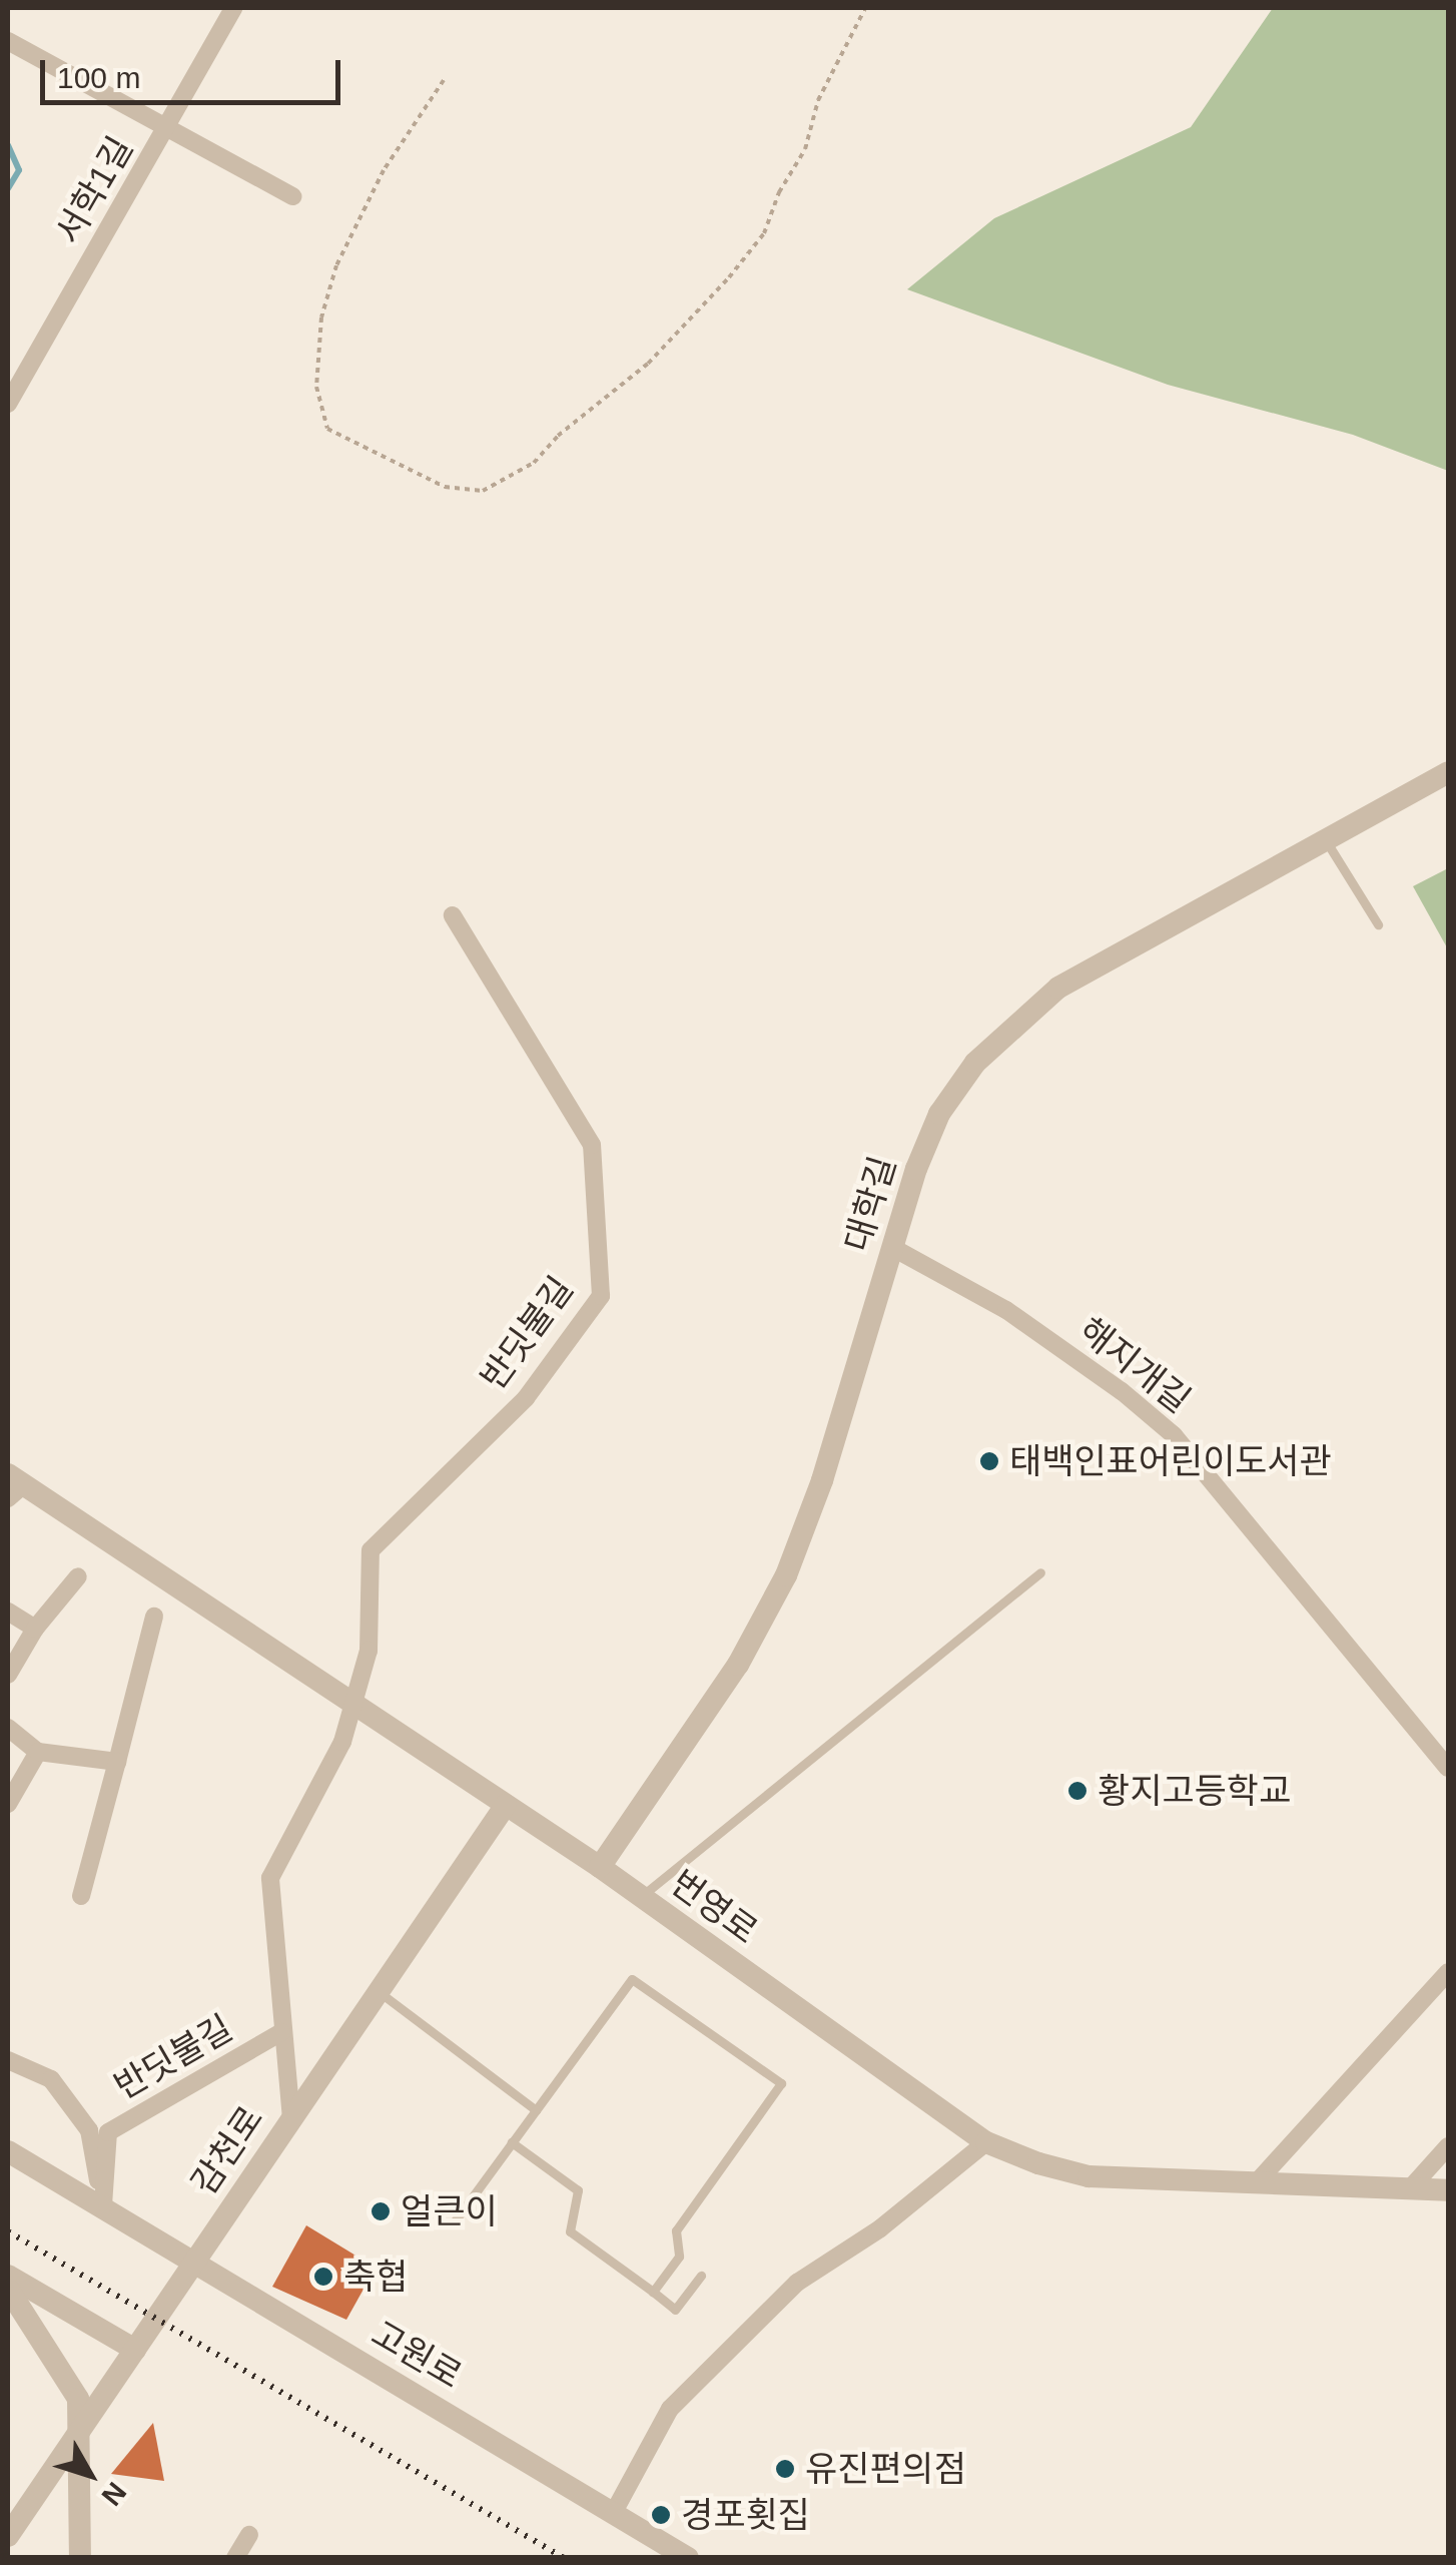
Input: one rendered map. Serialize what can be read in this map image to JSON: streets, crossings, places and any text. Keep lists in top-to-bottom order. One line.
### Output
{"streets":{"street":["서학1길","대학길","반딧불길","해지개길","번영로","감천로","고원로"]},"crossings":[["대학길","해지개길"],["대학길","번영로"],["반딧불길","감천로"],["반딧불길","고원로"],["번영로","감천로"],["감천로","고원로"]],"places":["태백인표어린이도서관","황지고등학교","얼큰이","축협","유진편의점","경포횟집"],"scale_bar":"100 m","north":"bottom right"}
